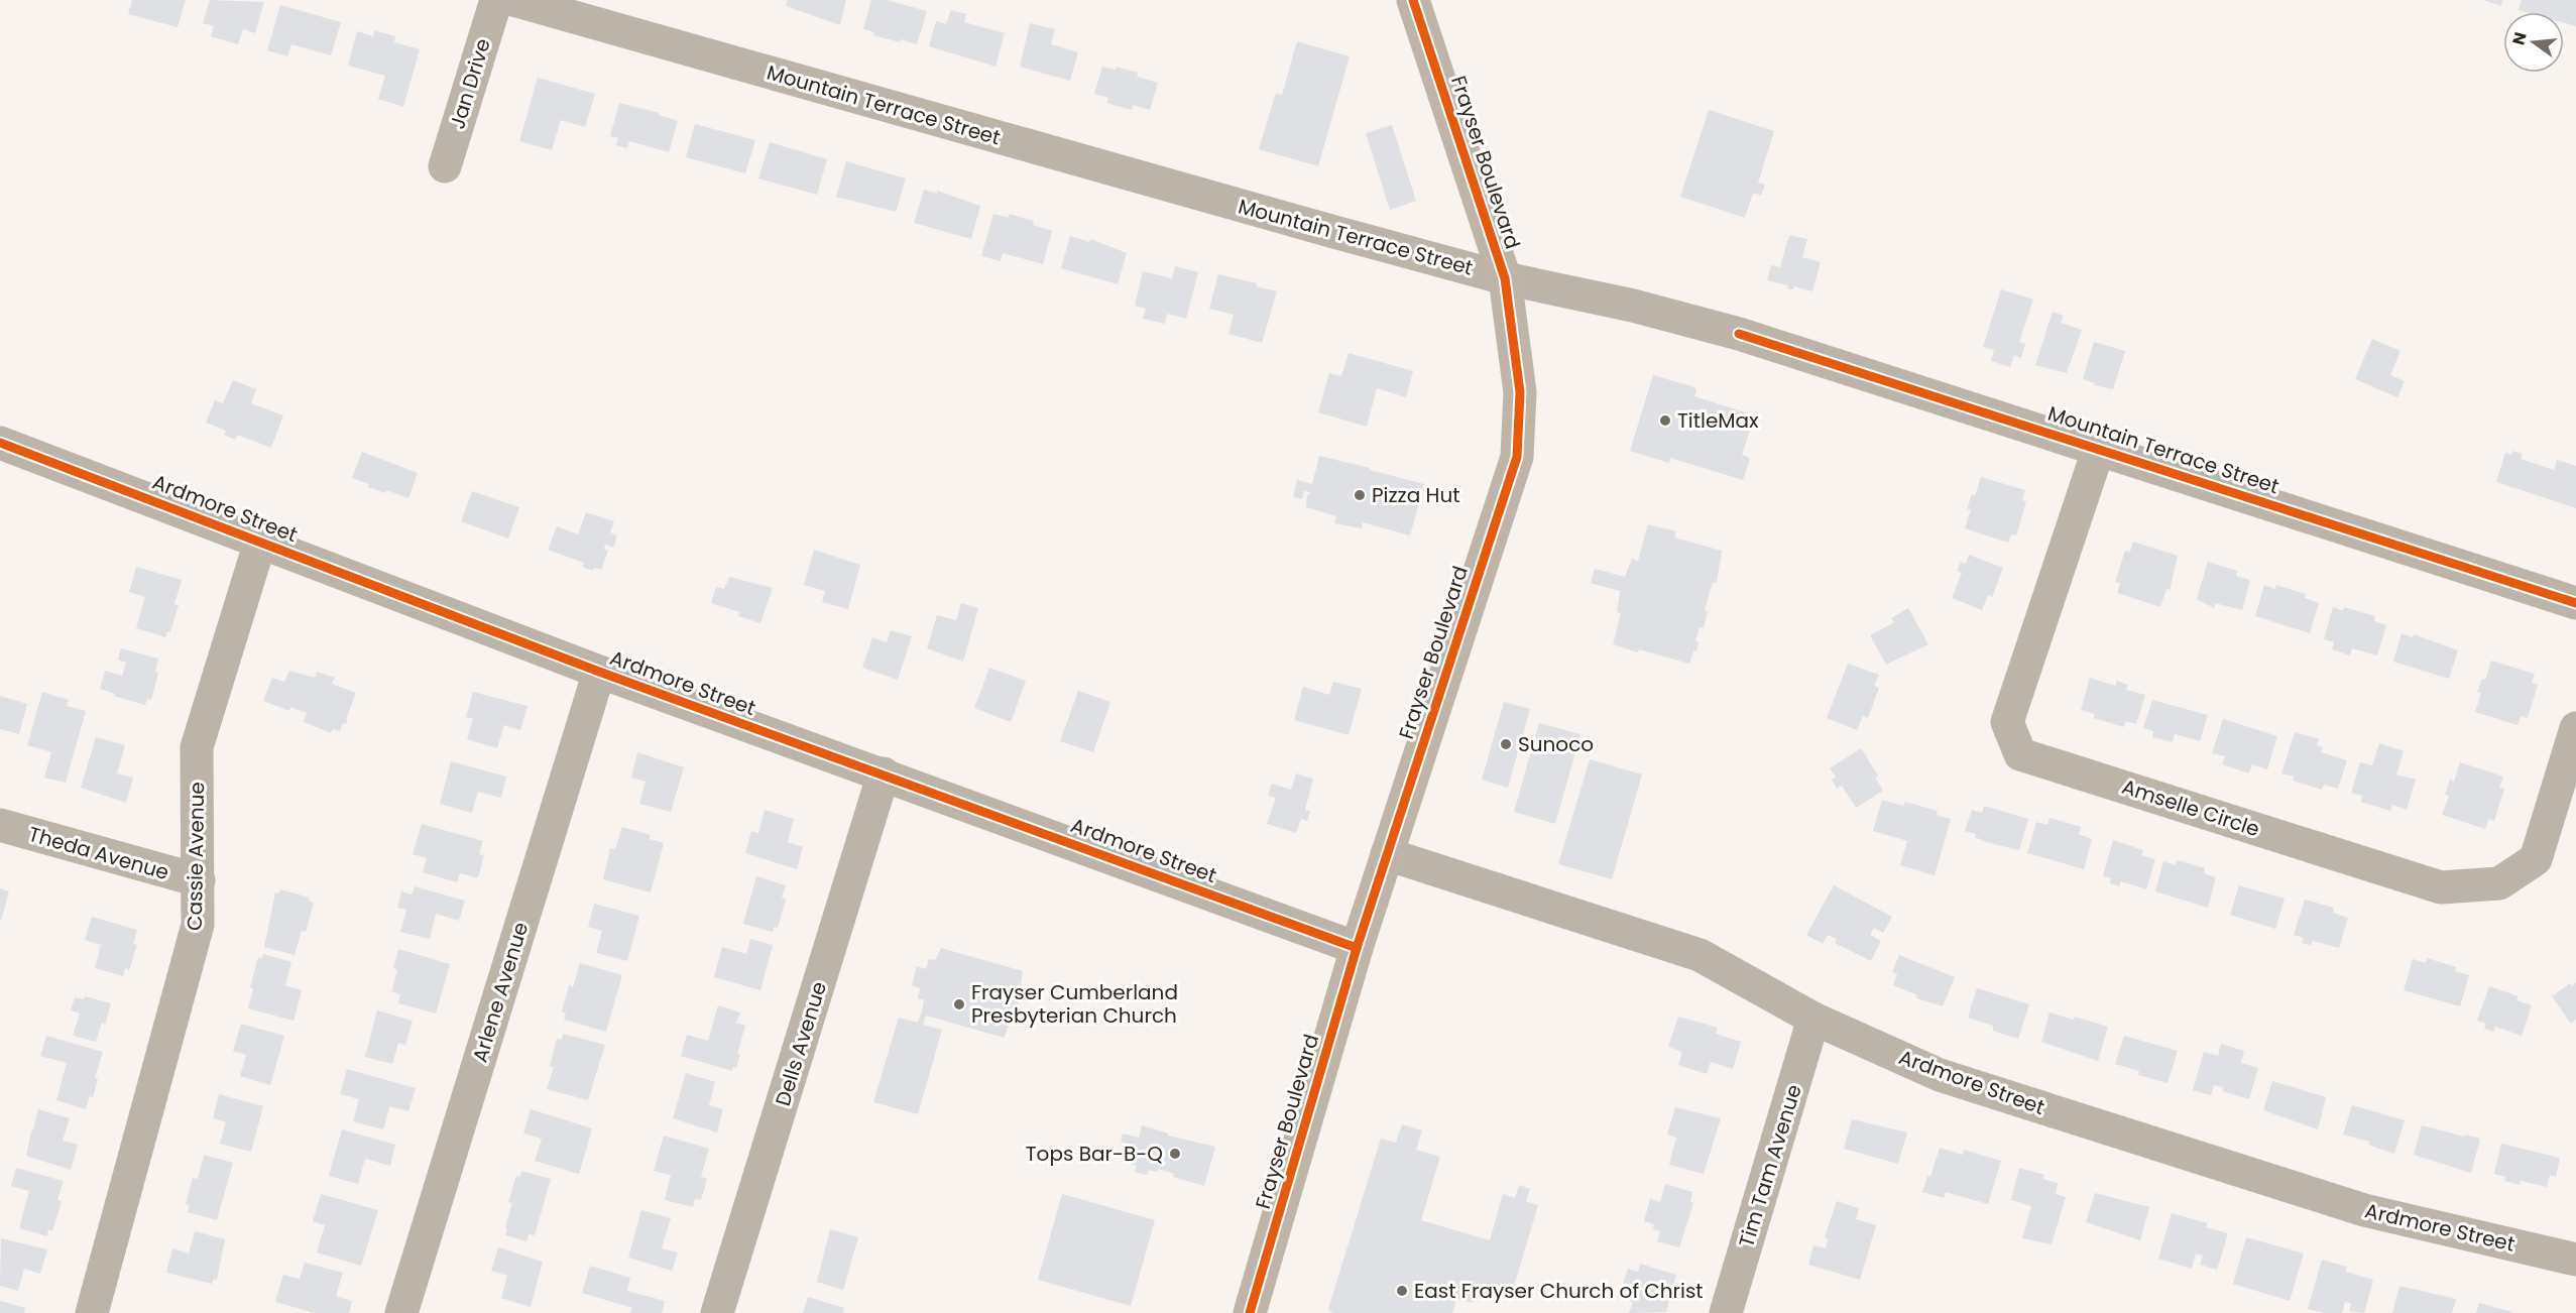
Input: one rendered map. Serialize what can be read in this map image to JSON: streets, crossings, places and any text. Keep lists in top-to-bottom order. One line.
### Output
{"streets":{"main road":["Frayser Boulevard"],"street":["Jan Drive","Mountain Terrace Street","Ardmore Street","Amselle Circle","Theda Avenue","Cassie Avenue","Arlene Avenue","Dells Avenue","Tim Tam Avenue"]},"crossings":[["Mountain Terrace Street","Frayser Boulevard"],["Mountain Terrace Street","Amselle Circle"],["Frayser Boulevard","Ardmore Street"],["Ardmore Street","Cassie Avenue"],["Ardmore Street","Arlene Avenue"],["Ardmore Street","Dells Avenue"],["Ardmore Street","Tim Tam Avenue"],["Theda Avenue","Cassie Avenue"]],"places":["TitleMax","Pizza Hut","Sunoco","Frayser Cumberland Presbyterian Church","Tops Bar-B-Q","East Frayser Church of Christ"],"north":"left"}
